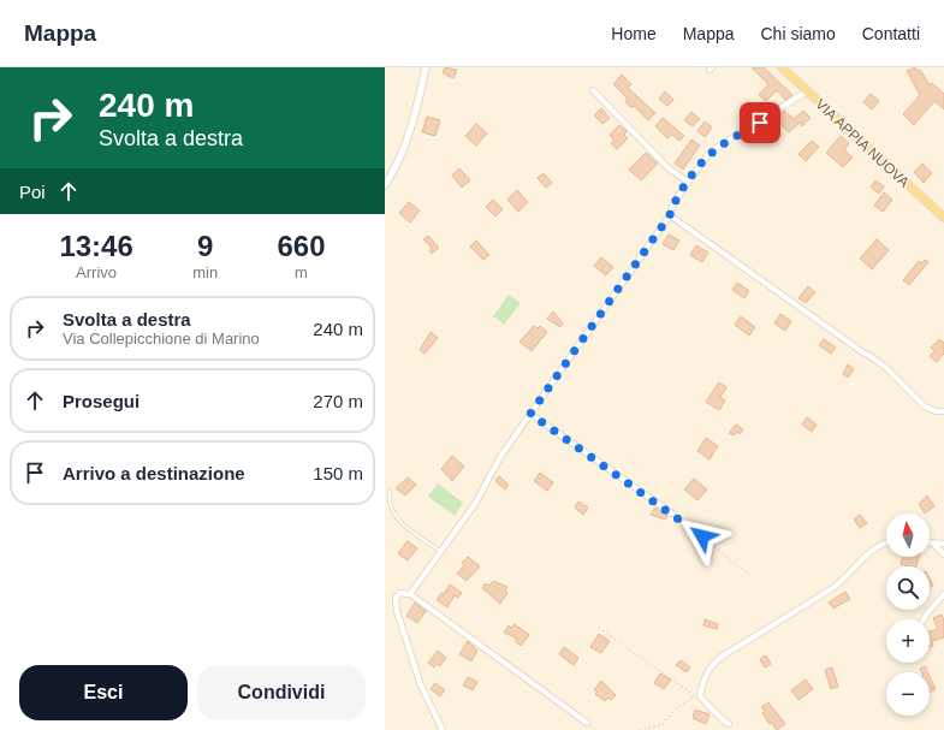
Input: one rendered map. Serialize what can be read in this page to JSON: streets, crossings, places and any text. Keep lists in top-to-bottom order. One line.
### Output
{"streets":{"main road":["VIA APPIA NUOVA"]},"north":"top","page":{"header":"Mappa","nav":["Home","Mappa","Chi siamo","Contatti"],"turn":["240 m","Svolta a destra"],"then":"Poi","eta":["13:46","Arrivo","9","min","660","m"],"list":[{"name":"Svolta a destra","note":"Via Collepicchione di Marino","value":"240 m"},{"name":"Prosegui","value":"270 m"},{"name":"Arrivo a destinazione","value":"150 m"}],"map_buttons":["+","−"],"buttons":["Esci","Condividi"]}}
